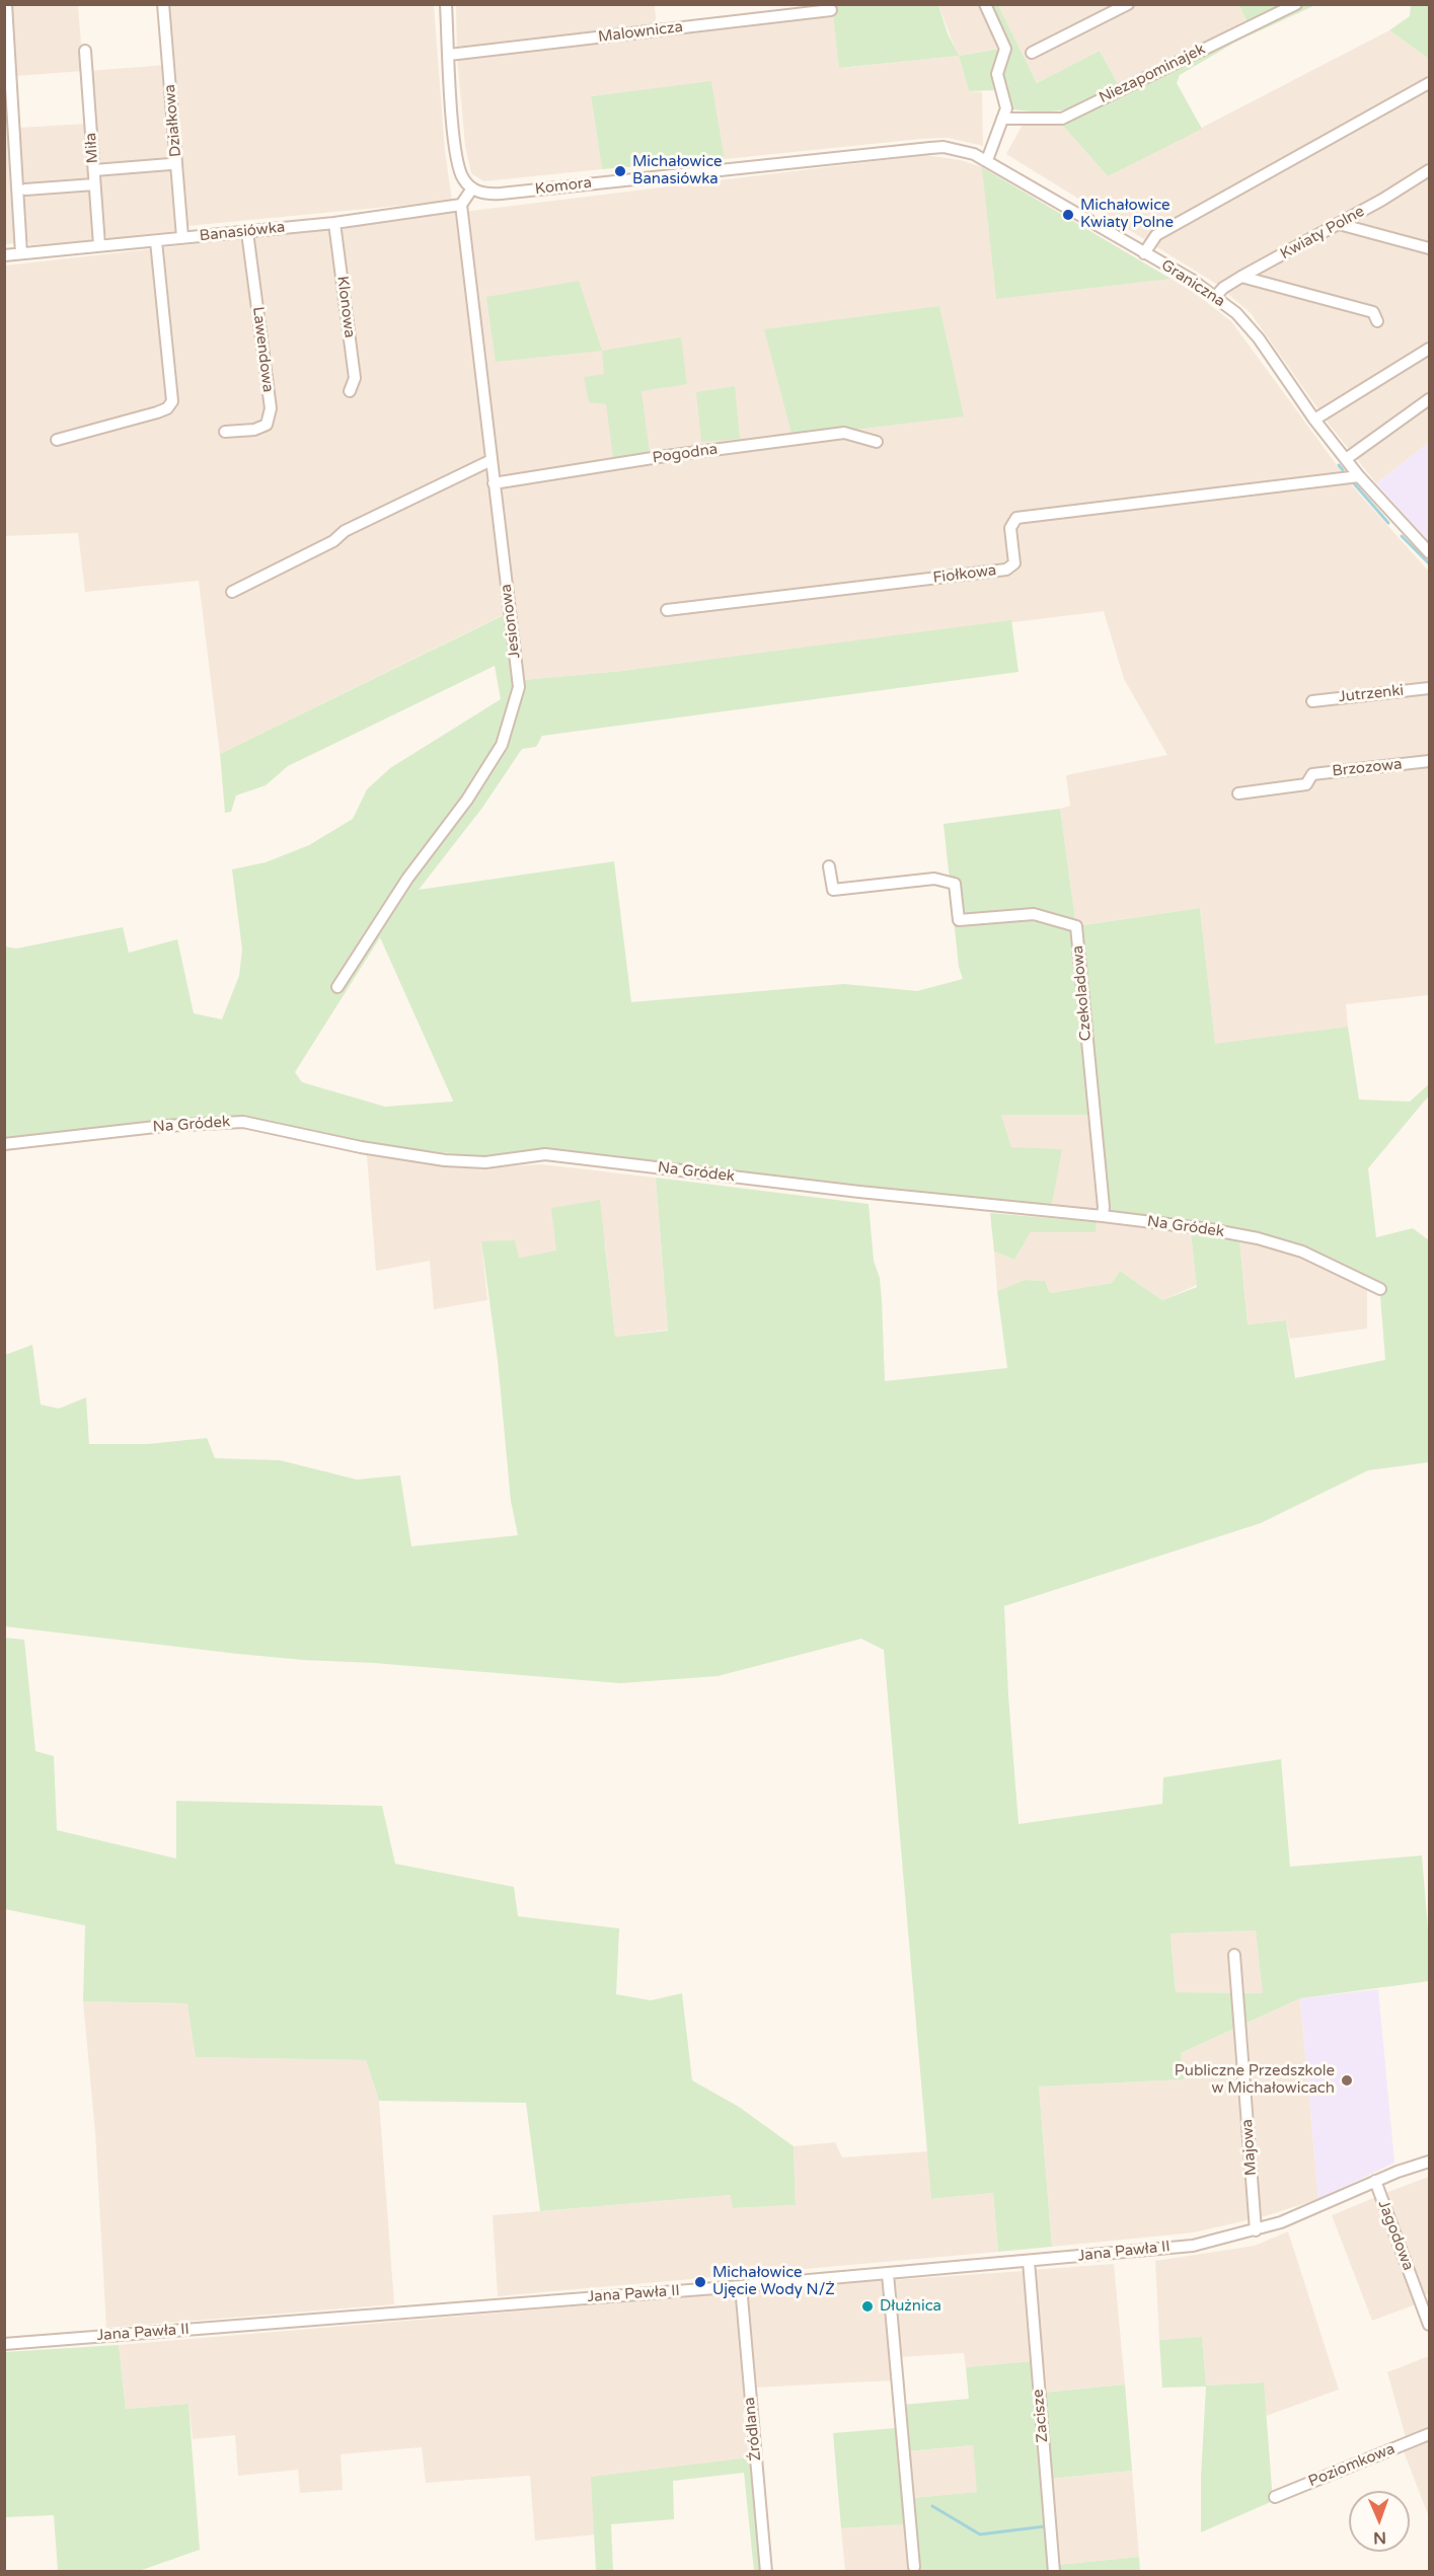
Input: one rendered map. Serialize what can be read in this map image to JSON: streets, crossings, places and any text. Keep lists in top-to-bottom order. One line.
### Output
{"streets":{"street":["Malownicza","Niezapominajek","Działkowa","Miła","Komora","Banasiówka","Kwiaty Polne","Graniczna","Klonowa","Lawendowa","Pogodna","Fiołkowa","Jesionowa","Jutrzenki","Brzozowa","Czekoladowa","Na Gródek","Majowa","Jagodowa","Jana Pawła II","Zacisze","Źródlana","Poziomkowa"]},"crossings":[["Działkowa","Banasiówka"],["Miła","Banasiówka"],["Komora","Graniczna"],["Banasiówka","Klonowa"],["Banasiówka","Lawendowa"],["Banasiówka","Jesionowa"],["Kwiaty Polne","Graniczna"],["Graniczna","Fiołkowa"],["Pogodna","Jesionowa"],["Czekoladowa","Na Gródek"],["Majowa","Jana Pawła II"],["Jagodowa","Jana Pawła II"],["Jana Pawła II","Zacisze"],["Jana Pawła II","Źródlana"]],"places":["Michałowice Banasiówka","Michałowice Kwiaty Polne","Publiczne Przedszkole w Michałowicach","Michałowice Ujęcie Wody N/Ż","Dłużnica"],"north":"bottom"}
